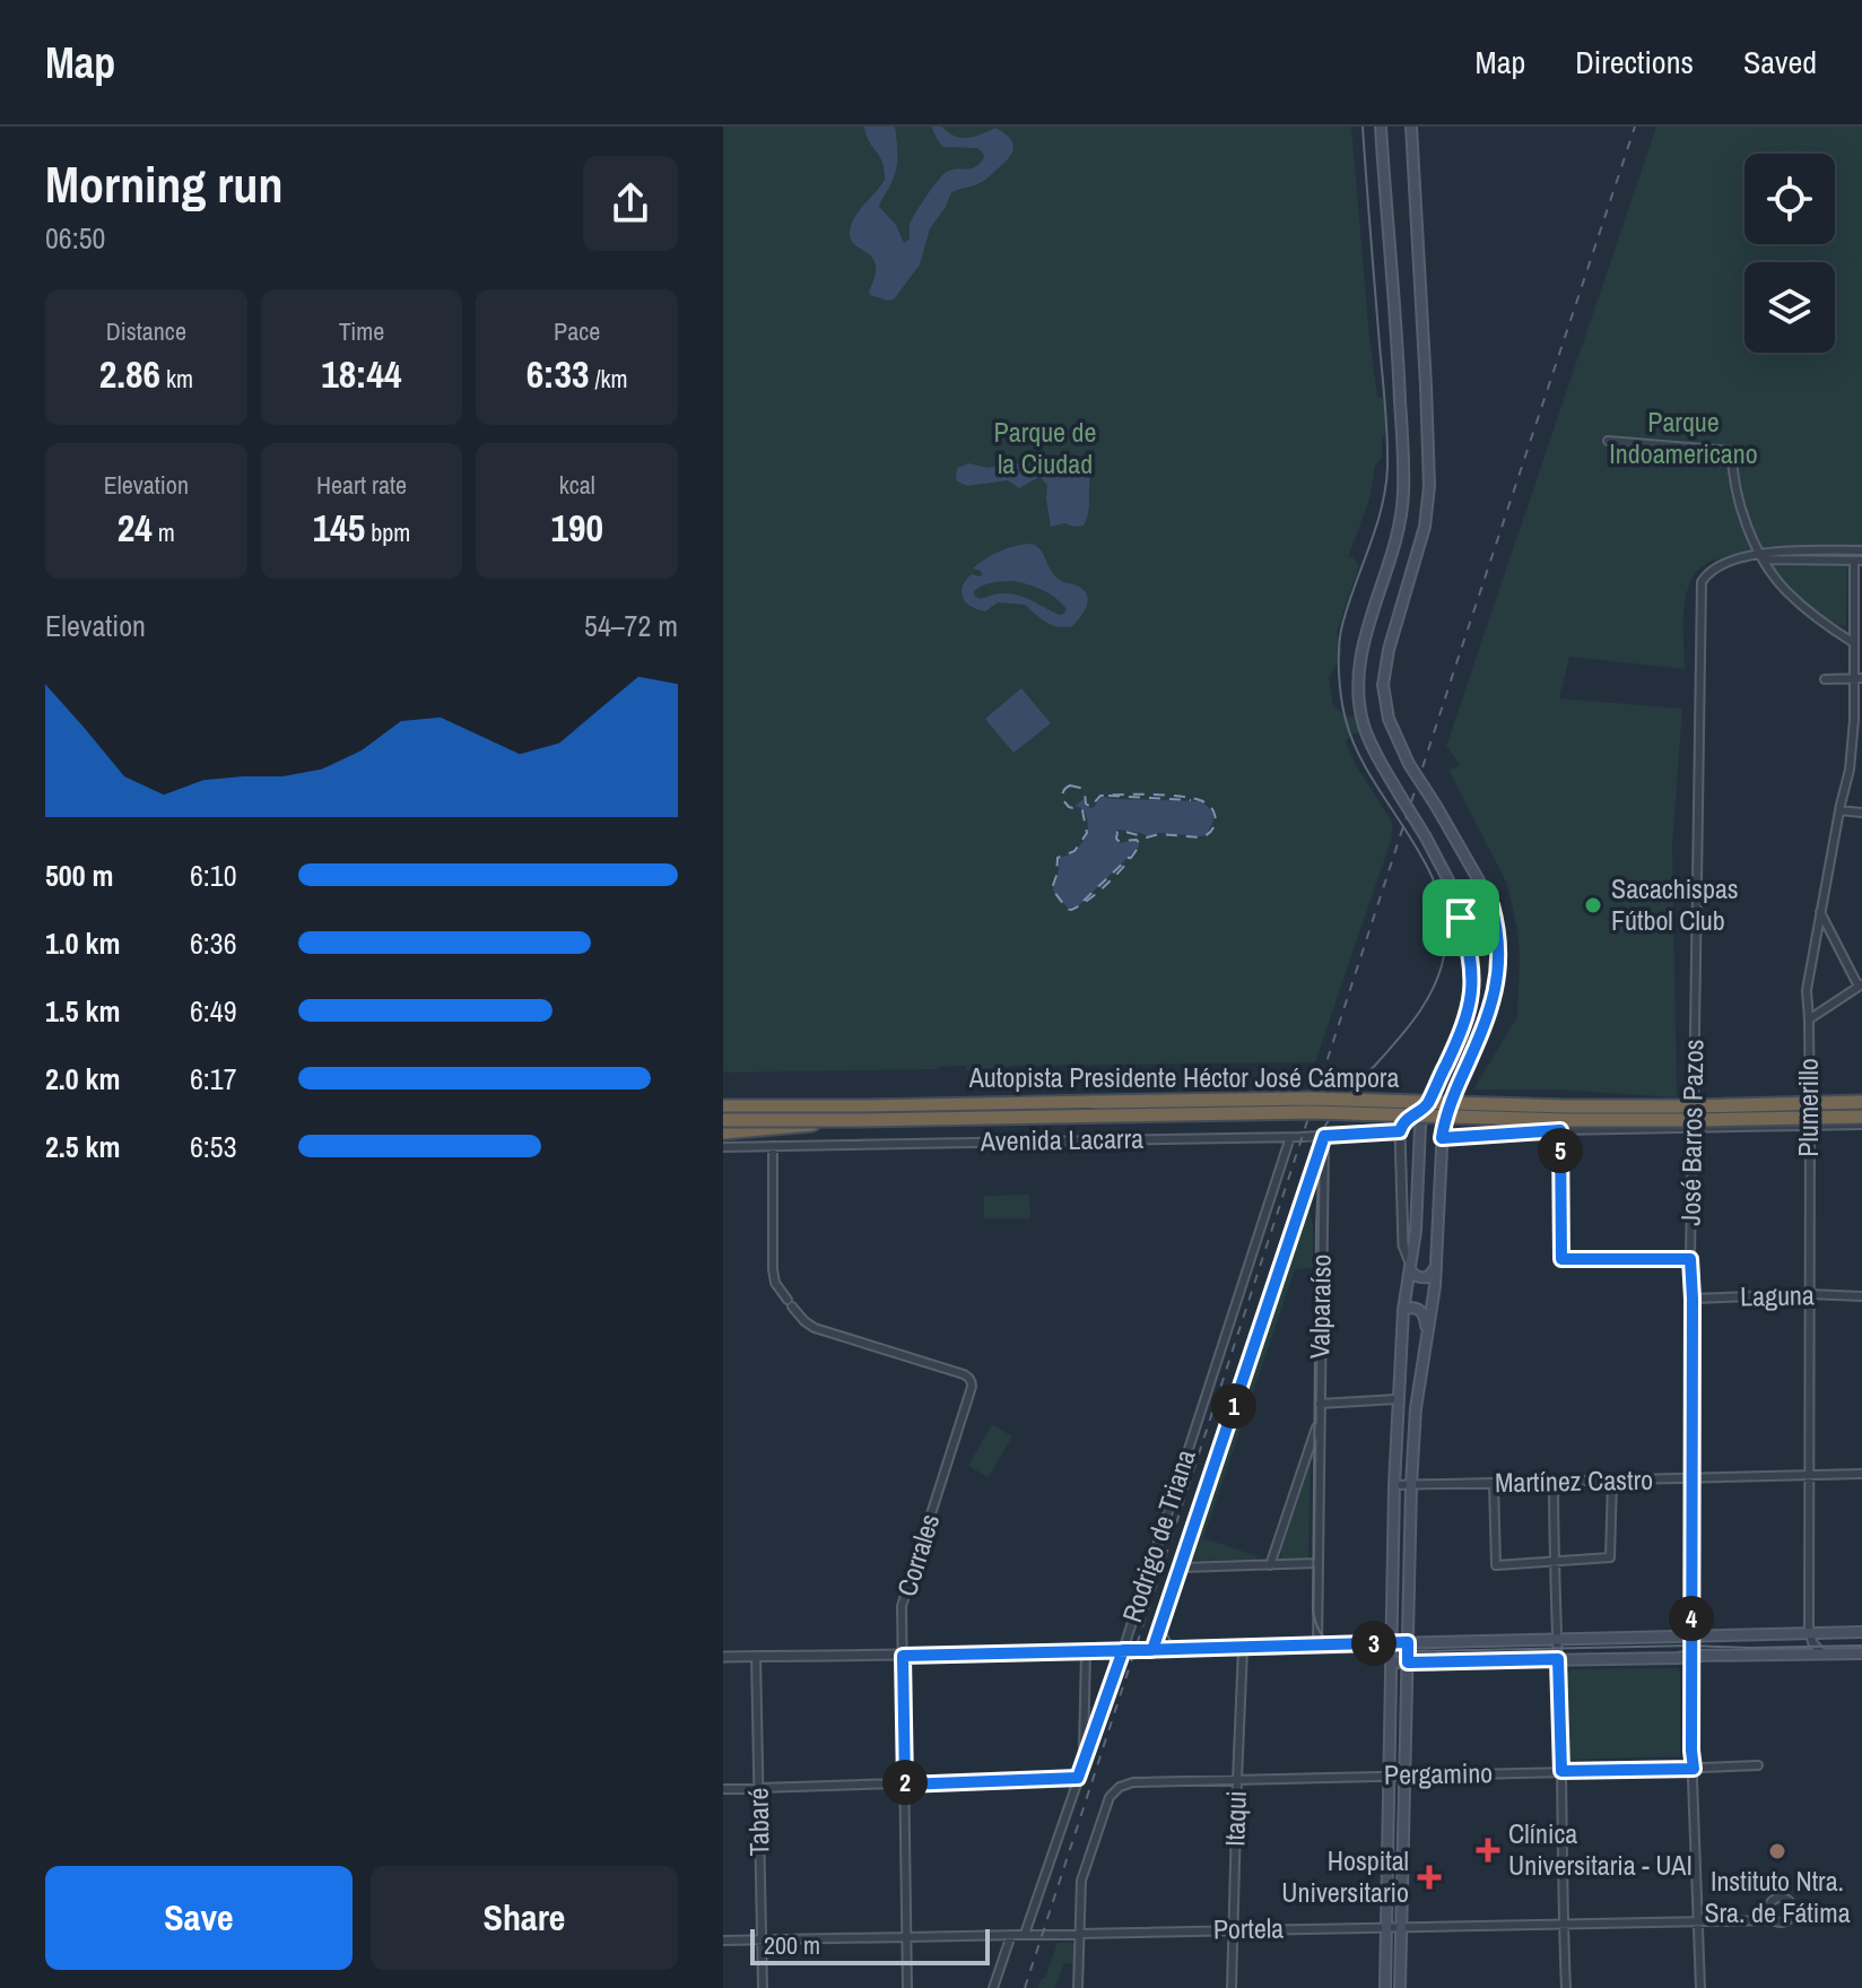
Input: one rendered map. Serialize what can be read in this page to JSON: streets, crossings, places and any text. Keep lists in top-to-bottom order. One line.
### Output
{"streets":{"highway":["Autopista Presidente Héctor José Cámpora"],"street":["Plumerillo","José Barros Pazos","Avenida Lacarra","Laguna","Valparaíso","Martínez Castro","Rodrigo de Triana","Corrales","Pergamino","Itaqui","Tabaré","Portela"]},"crossings":[["Plumerillo","Laguna"],["Plumerillo","Martínez Castro"],["José Barros Pazos","Laguna"],["José Barros Pazos","Martínez Castro"],["José Barros Pazos","Pergamino"],["José Barros Pazos","Portela"],["Avenida Lacarra","Valparaíso"],["Avenida Lacarra","Rodrigo de Triana"],["Avenida Lacarra","Corrales"],["Rodrigo de Triana","Portela"],["Corrales","Portela"],["Pergamino","Itaqui"],["Pergamino","Portela"],["Itaqui","Portela"],["Tabaré","Portela"]],"parks":["Parque Indoamericano","Parque de la Ciudad"],"places":{"other":["Sacachispas Fútbol Club","Instituto Ntra. Sra. de Fátima"],"health":["Clínica Universitaria - UAI","Hospital Universitario"]},"scale_bar":"200 m","page":{"header":"Map","nav":["Map","Directions","Saved"],"heading":["Morning run","06:50"],"stats":[["Distance","2.86 km"],["Time","18:44"],["Pace","6:33 /km"],["Elevation","24 m"],["Heart rate","145 bpm"],["kcal","190"]],"chart":["Elevation","54–72 m"],"list":[{"name":"500 m","note":"6:10"},{"name":"1.0 km","note":"6:36"},{"name":"1.5 km","note":"6:49"},{"name":"2.0 km","note":"6:17"},{"name":"2.5 km","note":"6:53"}],"pins":["5","1","4","3","2"],"buttons":["Save","Share"],"scale":"200 m"}}
